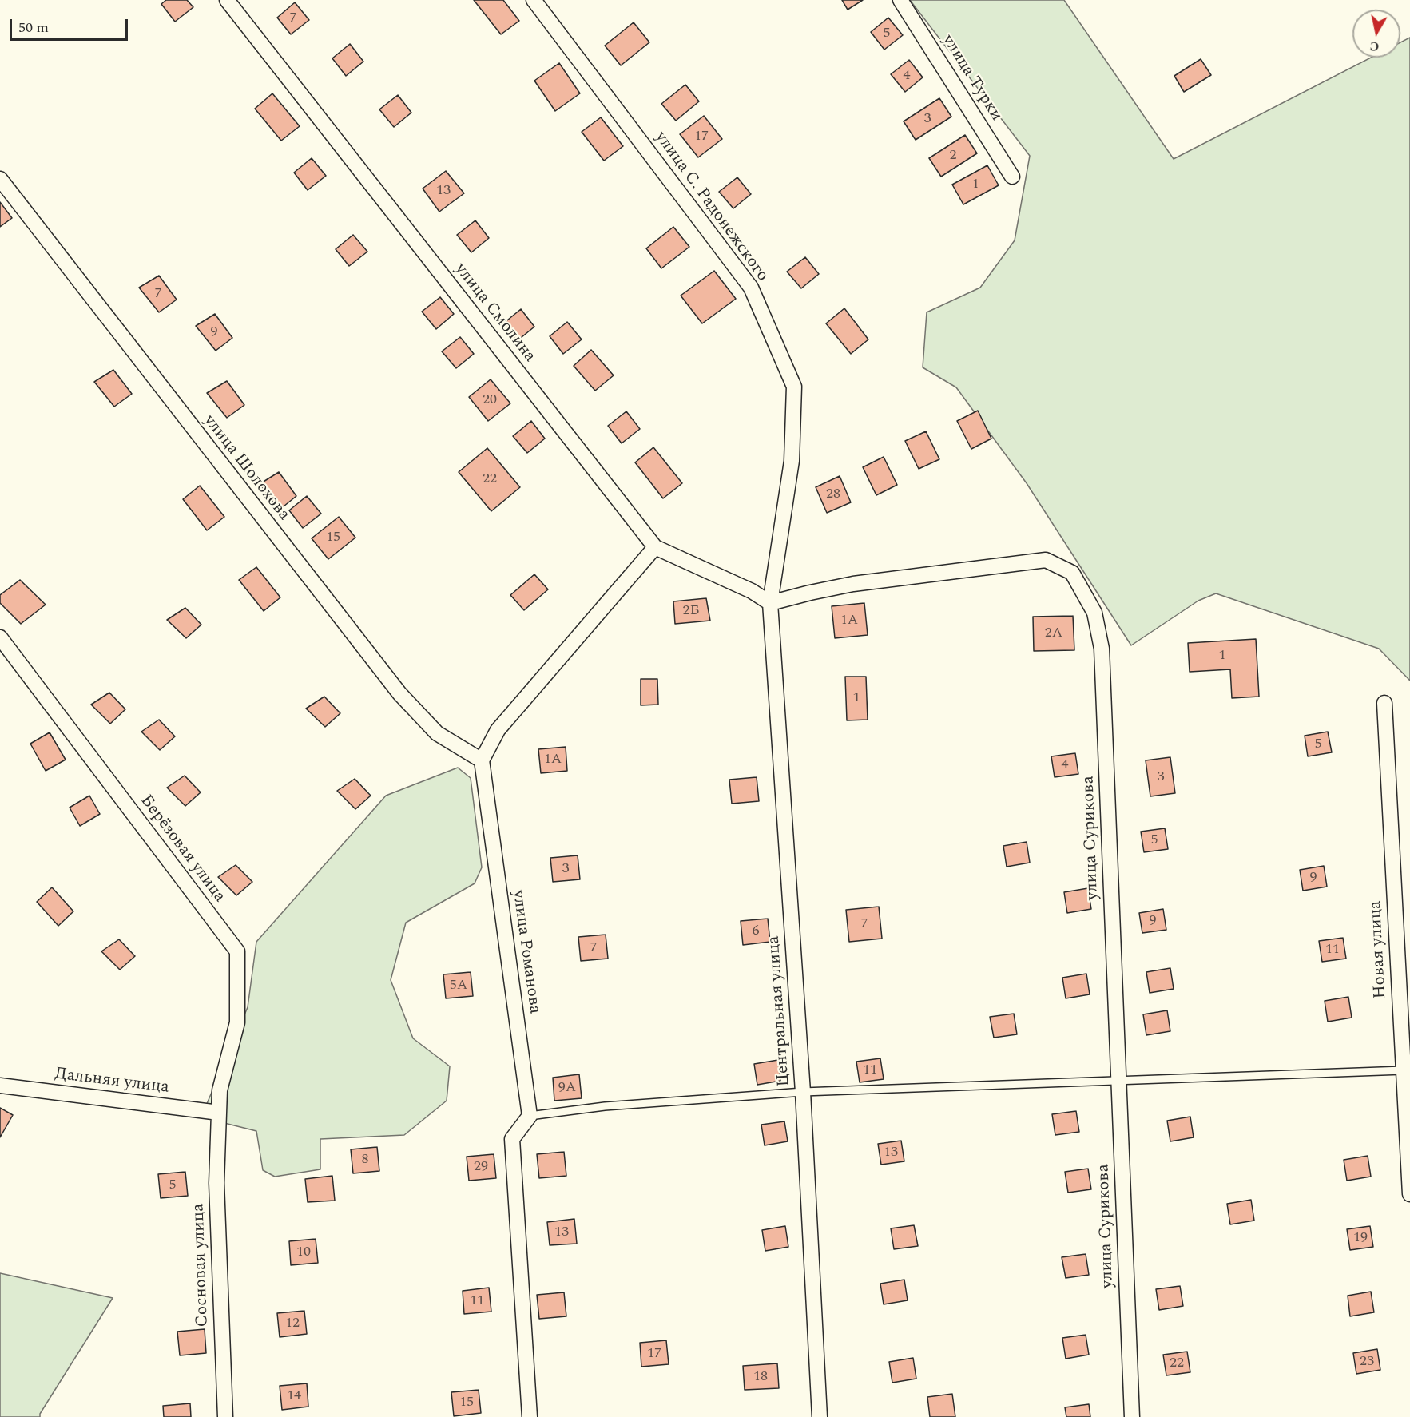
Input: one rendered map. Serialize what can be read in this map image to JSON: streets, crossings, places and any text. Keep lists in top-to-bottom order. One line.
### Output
{"streets":{"street":["улица Турки","улица С. Радонежского","улица Смолина","улица Шолохова","улица Сурикова","Берёзовая улица","Новая улица","улица Романова","Центральная улица","Дальняя улица","Сосновая улица"]},"crossings":[["улица С. Радонежского","улица Смолина"],["улица С. Радонежского","улица Сурикова"],["улица С. Радонежского","Центральная улица"],["улица Смолина","улица Сурикова"],["улица Смолина","Центральная улица"],["улица Шолохова","улица Романова"],["улица Сурикова","Центральная улица"],["Берёзовая улица","Дальняя улица"],["Берёзовая улица","Сосновая улица"],["Дальняя улица","Сосновая улица"]],"house_numbers":["7","5","4","3","17","2","1","13","7","9","20","22","28","15","2Б","1А","2А","1","1","5","1А","4","3","5","3","9","9","7","6","7","11","5А","11","9А","13","8","29","5","13","19","10","11","12","17","23","22","18","14","15"],"scale_bar":"50 m","north":"bottom"}
